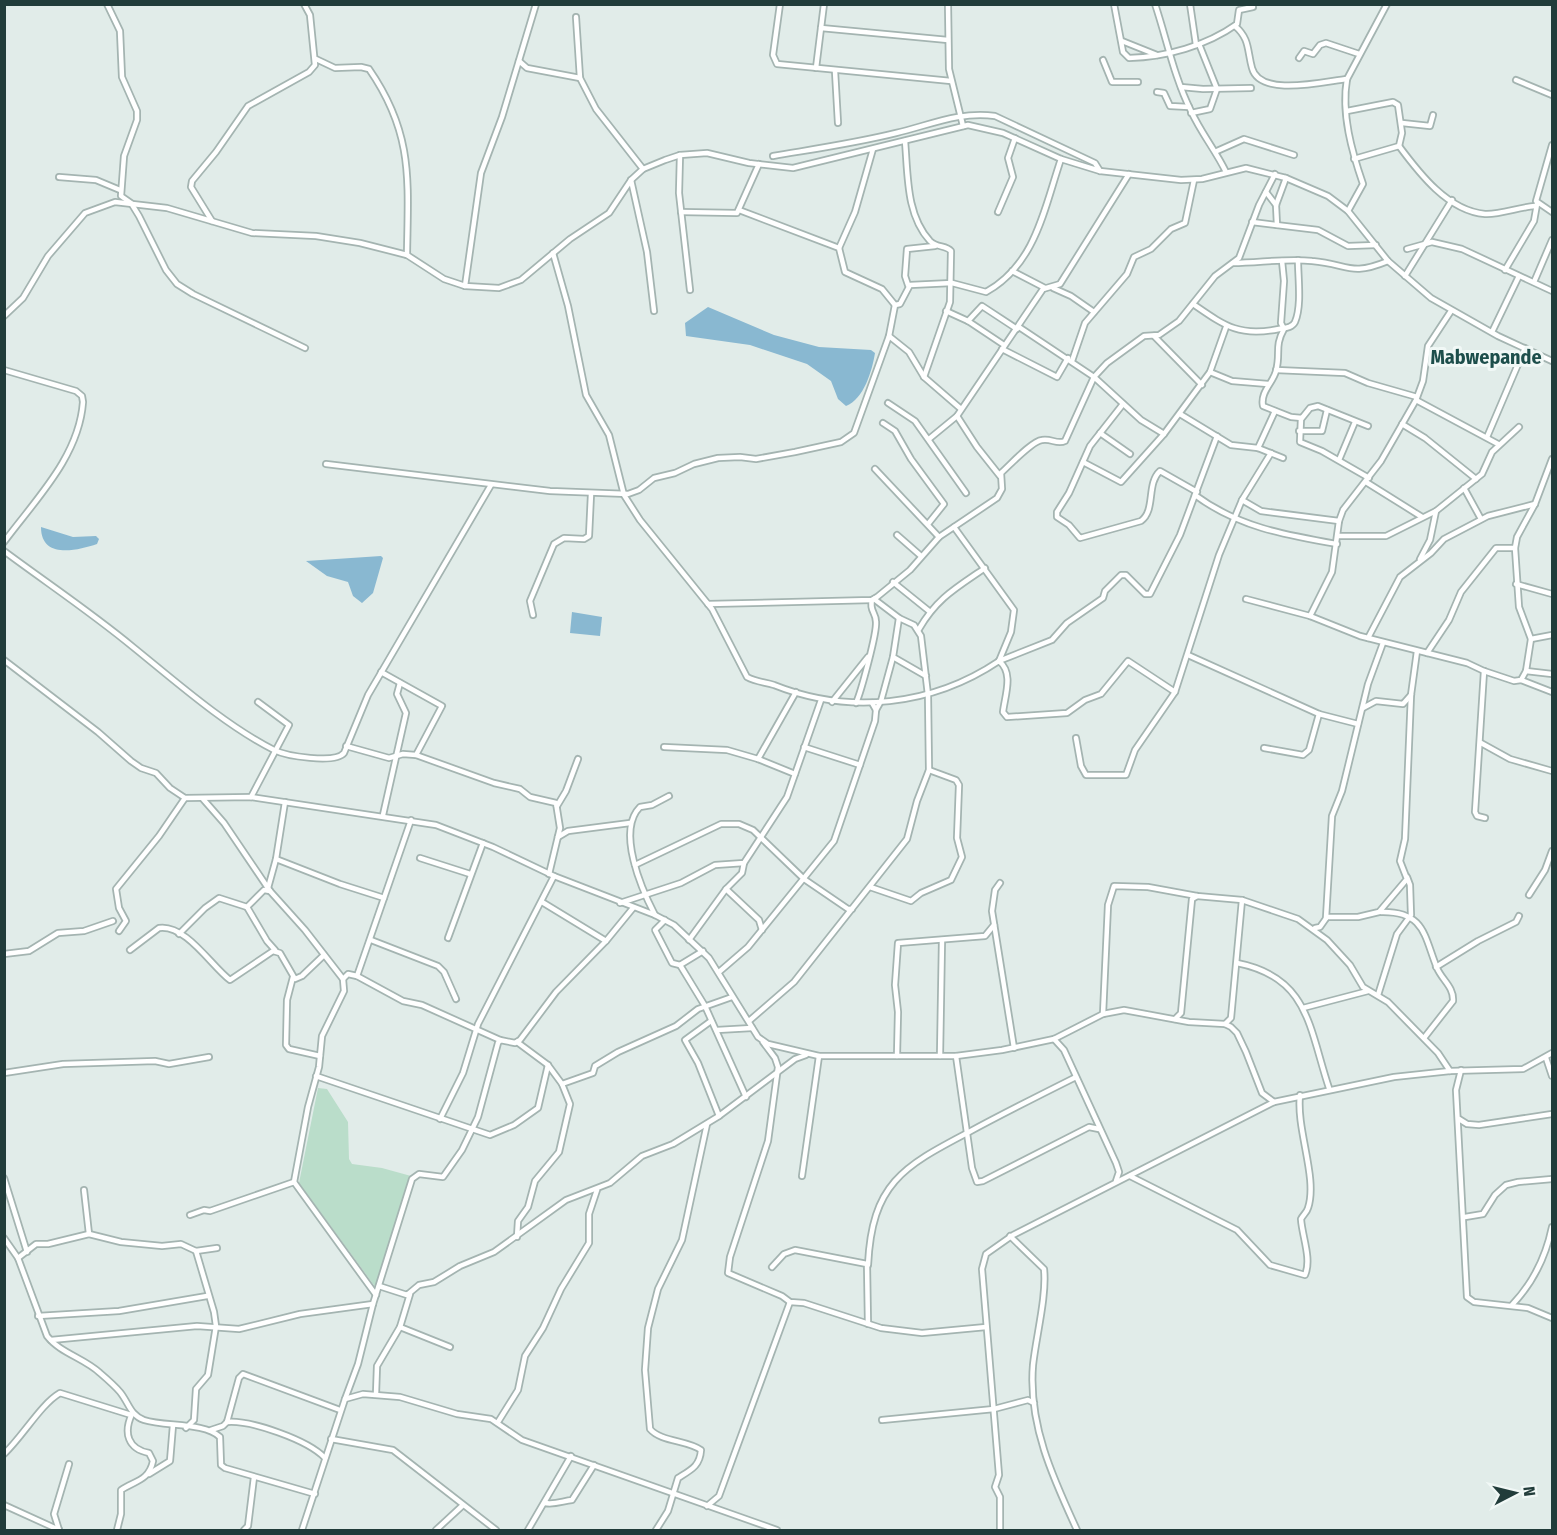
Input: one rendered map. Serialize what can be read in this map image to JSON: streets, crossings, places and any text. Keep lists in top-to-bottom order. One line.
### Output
{"districts":["Mabwepande"],"north":"right"}
